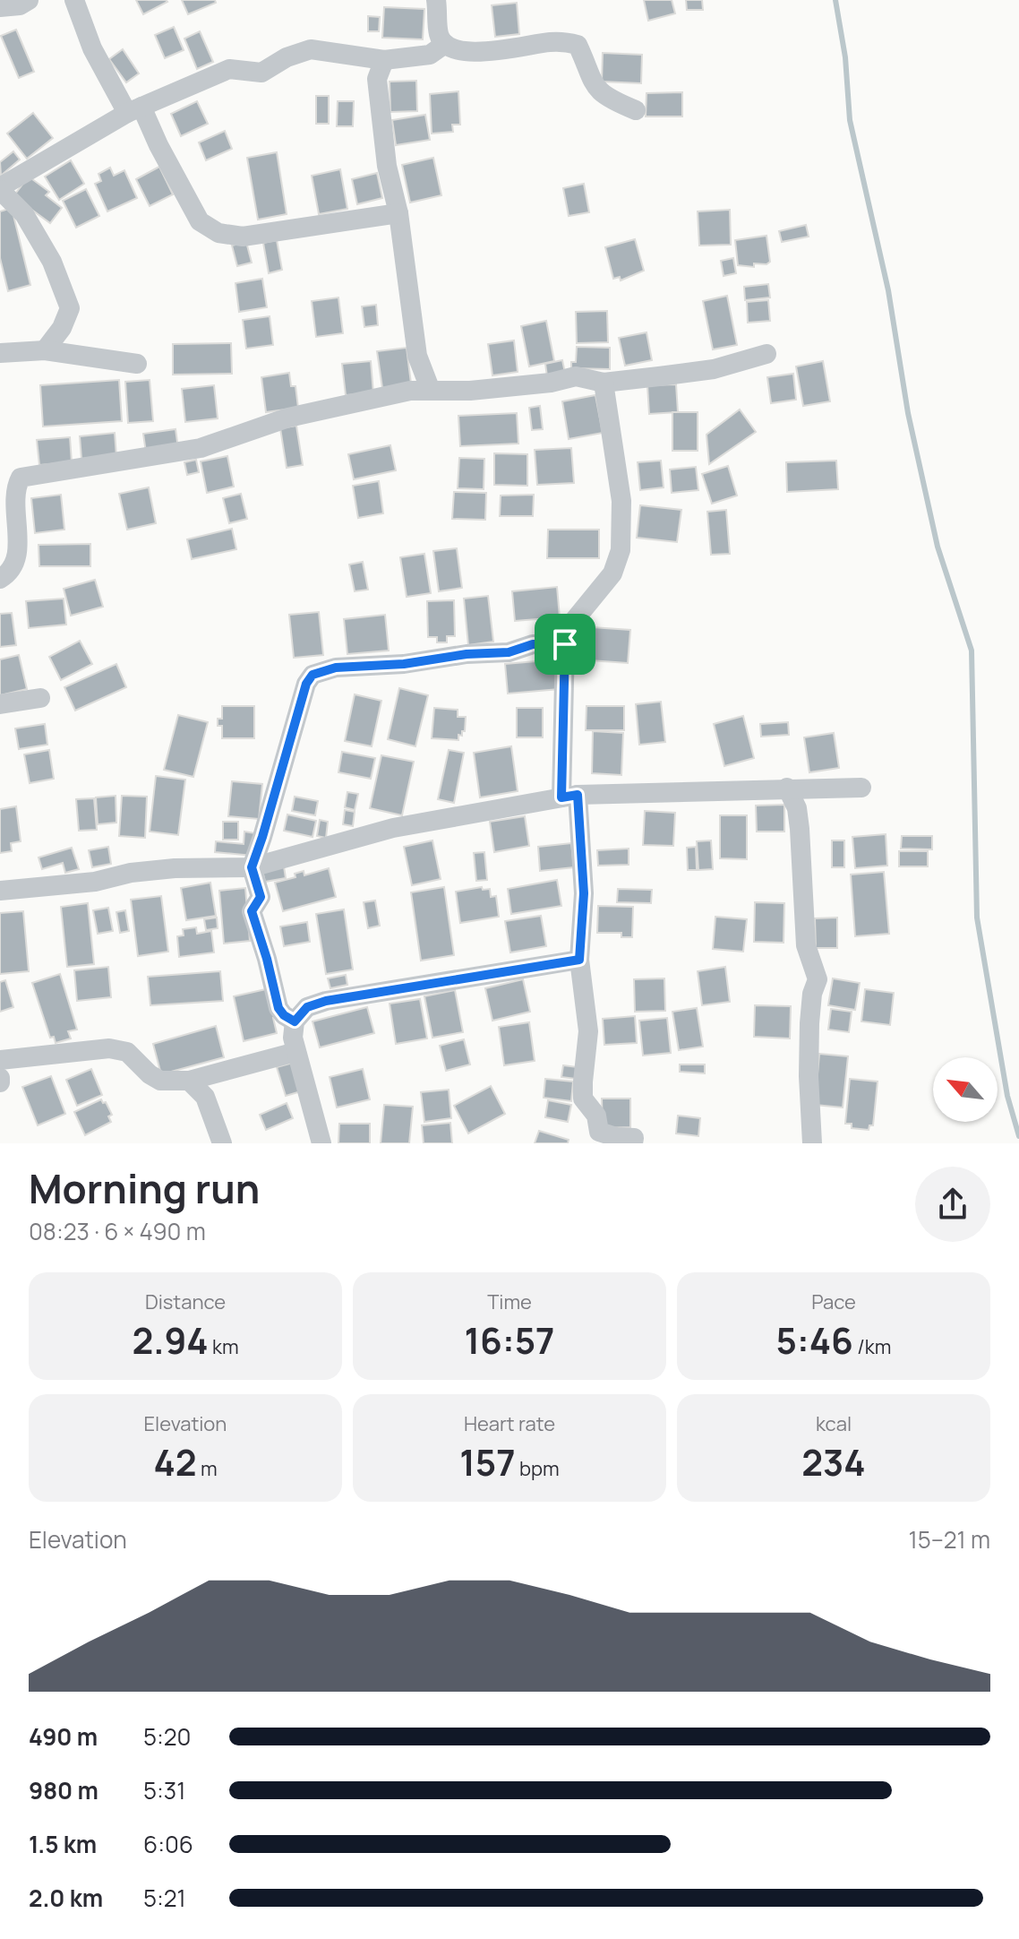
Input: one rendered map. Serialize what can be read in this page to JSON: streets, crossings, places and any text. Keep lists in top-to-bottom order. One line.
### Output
{"north":"top left","page":{"heading":["Morning run","08:23 · 6 × 490 m"],"stats":[["Distance","2.94 km"],["Time","16:57"],["Pace","5:46 /km"],["Elevation","42 m"],["Heart rate","157 bpm"],["kcal","234"]],"chart":["Elevation","15–21 m"],"list":[{"name":"490 m","note":"5:20"},{"name":"980 m","note":"5:31"},{"name":"1.5 km","note":"6:06"},{"name":"2.0 km","note":"5:21"}]}}
